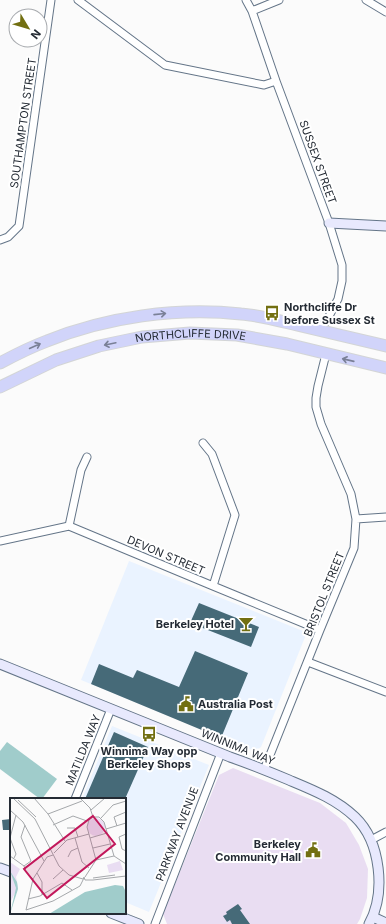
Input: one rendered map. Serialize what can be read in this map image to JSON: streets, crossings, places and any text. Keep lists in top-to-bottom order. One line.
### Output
{"streets":{"main road":["NORTHCLIFFE DRIVE"],"street":["SOUTHAMPTON STREET","SUSSEX STREET","DEVON STREET","BRISTOL STREET","WINNIMA WAY","MATILDA WAY","PARKWAY AVENUE"]},"crossings":[["SUSSEX STREET","NORTHCLIFFE DRIVE"],["NORTHCLIFFE DRIVE","BRISTOL STREET"],["DEVON STREET","BRISTOL STREET"],["BRISTOL STREET","WINNIMA WAY"],["WINNIMA WAY","MATILDA WAY"],["WINNIMA WAY","PARKWAY AVENUE"]],"places":{"bus stop":["Northcliffe Dr before Sussex St","Winnima Way opp Berkeley Shops"],"bar":["Berkeley Hotel"],"public building":["Australia Post","Berkeley Community Hall"]},"north":"bottom right"}
